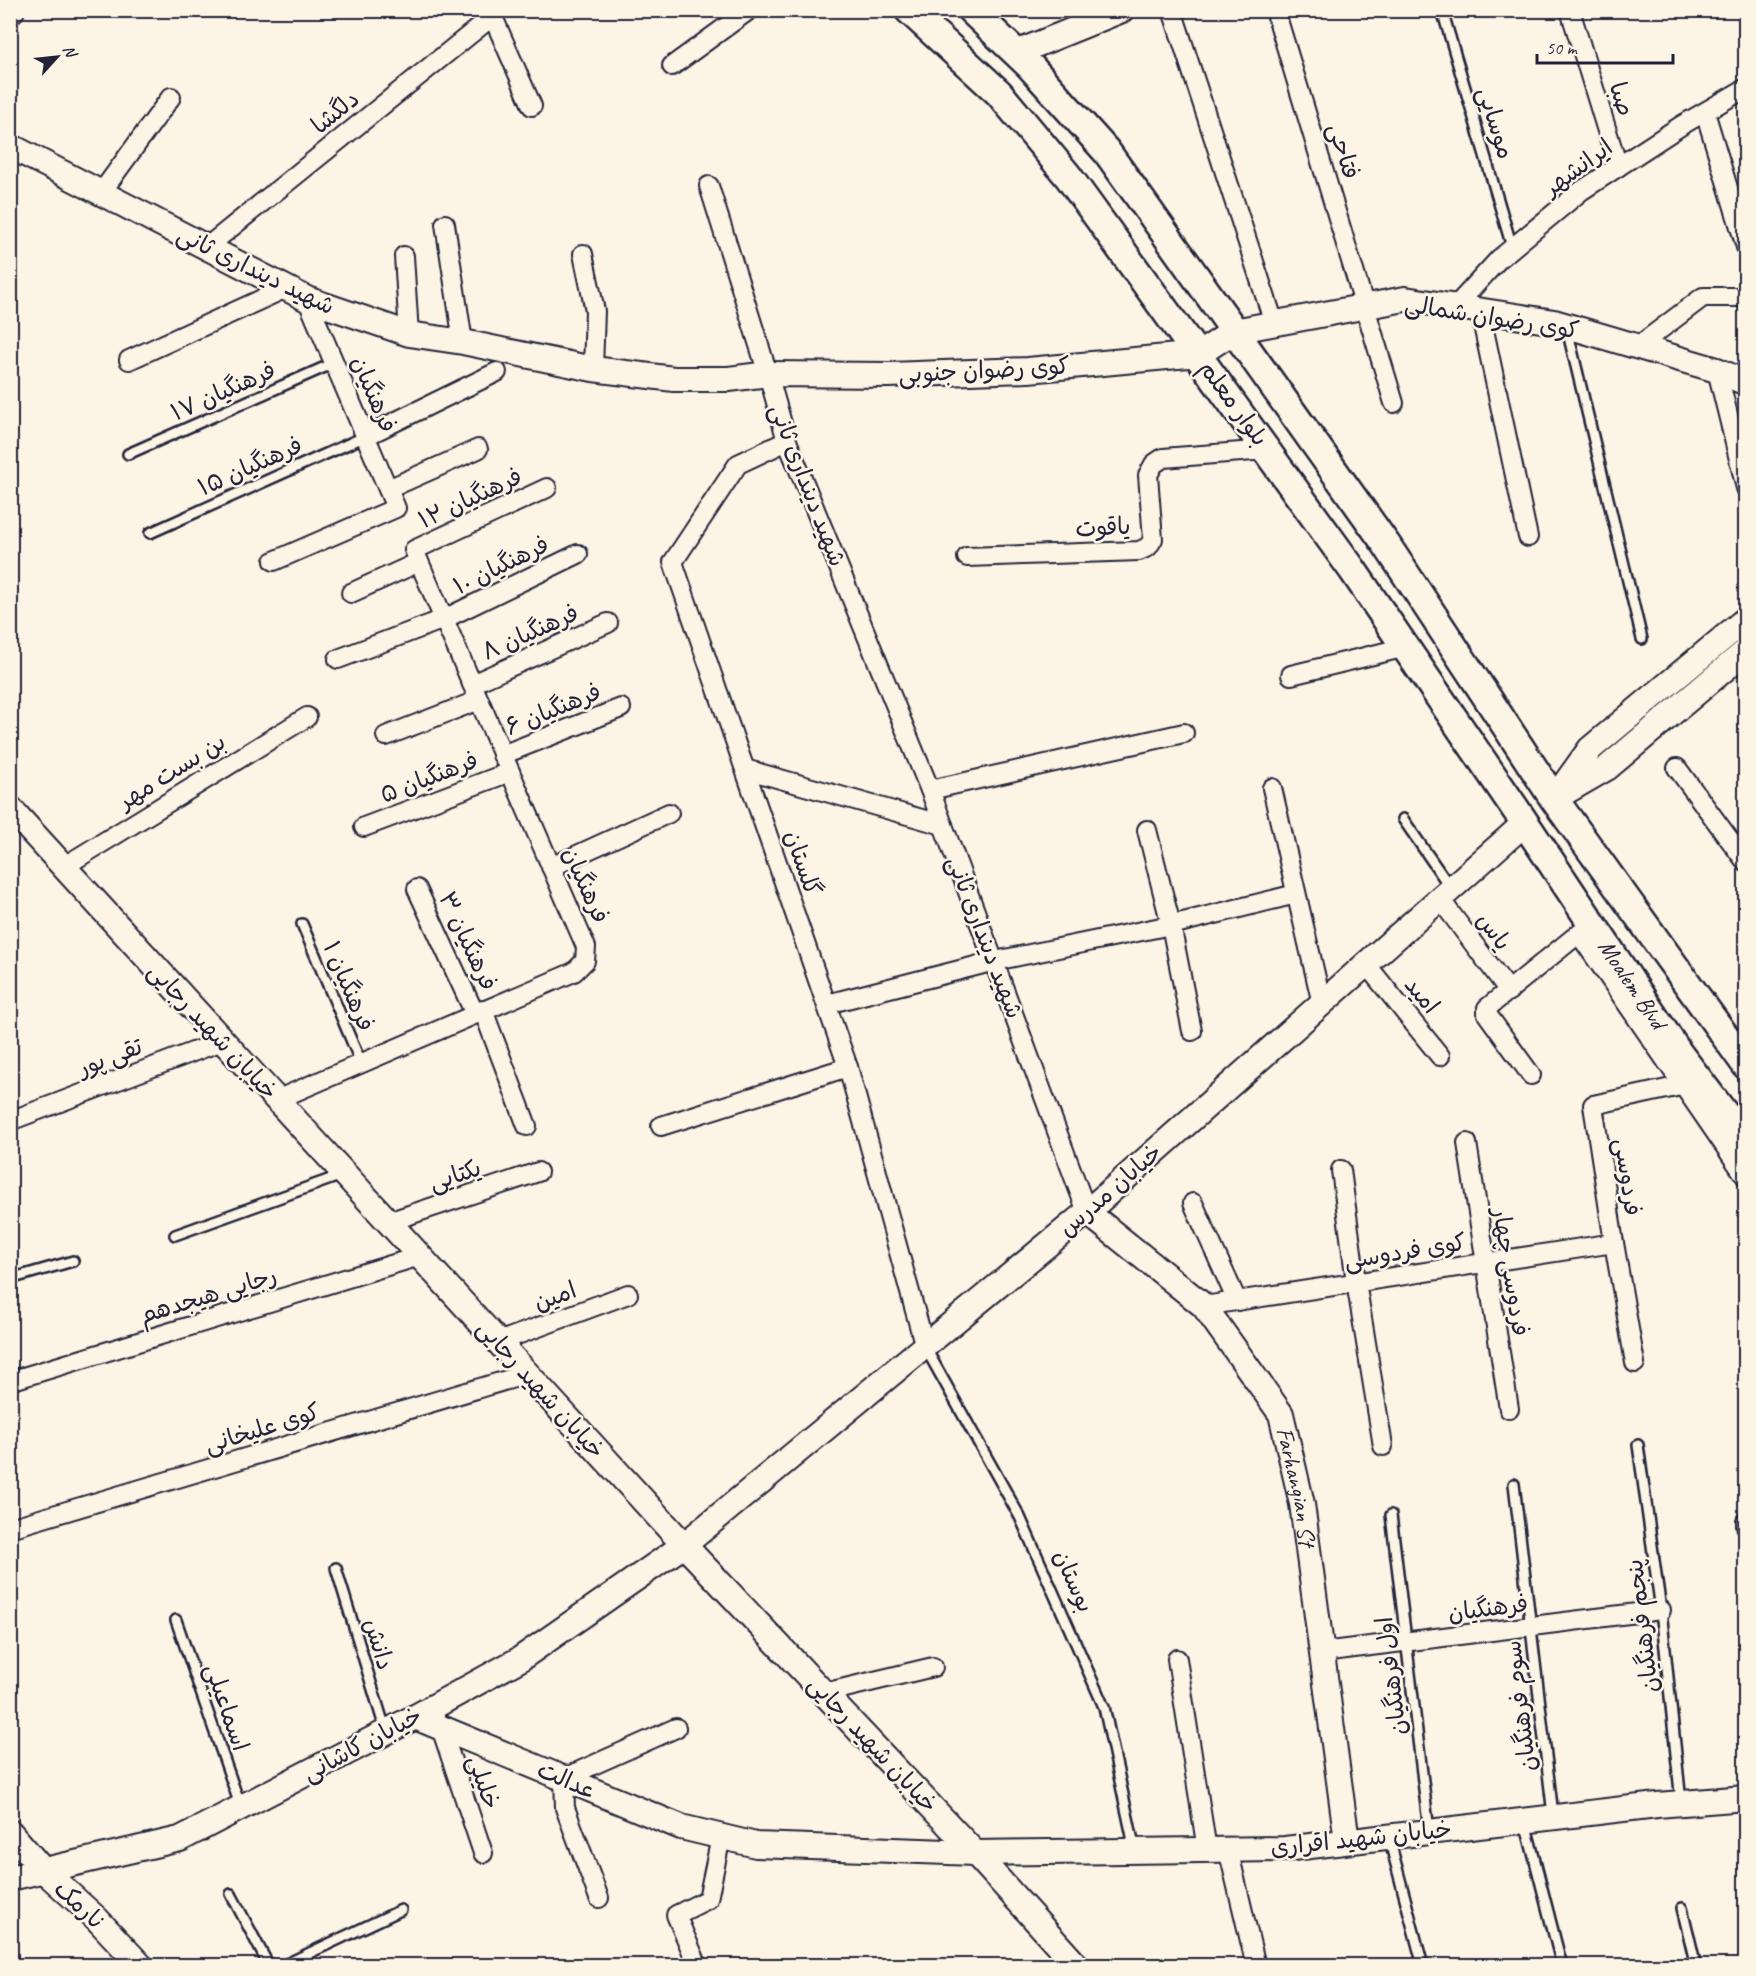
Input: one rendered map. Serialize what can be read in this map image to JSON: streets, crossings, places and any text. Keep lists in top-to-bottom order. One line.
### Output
{"streets":{"main road":["بلوار معلم","Moalem Blvd"],"street":["صبا","دلگشا","فتاحی","ایرانشهر","شهید دینداری ثانی","کوی رضوان شمالی","کوی رضوان جنوبی","فرهنگیان","فرهنگیان ۱۲","یاقوت","فرهنگیان ۱۰","فرهنگیان ۸","فرهنگیان ۶","بن بست مهر","فرهنگیان ۵","گلستان","یاس","فرهنگیان ۳","امید","خیابان شهید رجایی","تقی پور","یکتایی","فردوسی","خیابان مدرس","کوی فردوسی","فردوسی چهار","رجایی هیجدهم","امین","کوی علیخانی","Farhangian St","خیابان کاشانی","عدالت","خلیلی","خیابان شهید اقراری","نارمک"],"lane":["موسایی","فرهنگیان ۱۷","فرهنگیان ۱۵","فرهنگیان ۱","بوستان","پنجم فرهنگیان","دانش","اول فرهنگیان","سوم فرهنگیان","اسماعیلی"]},"crossings":[["صبا","ایرانشهر"],["دلگشا","شهید دینداری ثانی"],["موسایی","ایرانشهر"],["فتاحی","کوی رضوان شمالی"],["ایرانشهر","کوی رضوان شمالی"],["شهید دینداری ثانی","کوی رضوان جنوبی"],["شهید دینداری ثانی","فرهنگیان"],["شهید دینداری ثانی","گلستان"],["شهید دینداری ثانی","خیابان مدرس"],["شهید دینداری ثانی","Farhangian St"],["کوی رضوان شمالی","بلوار معلم"],["کوی رضوان جنوبی","بلوار معلم"],["فرهنگیان ۱۷","فرهنگیان"],["فرهنگیان","فرهنگیان ۱۵"],["فرهنگیان","فرهنگیان ۱۲"],["فرهنگیان","فرهنگیان ۱۰"],["فرهنگیان","فرهنگیان ۸"],["فرهنگیان","فرهنگیان ۶"],["فرهنگیان","فرهنگیان ۵"],["فرهنگیان","فرهنگیان ۳"],["فرهنگیان","فرهنگیان ۱"],["فرهنگیان","خیابان شهید رجایی"],["فرهنگیان","Farhangian St"],["فرهنگیان","پنجم فرهنگیان"],["فرهنگیان","اول فرهنگیان"],["فرهنگیان","سوم فرهنگیان"],["بلوار معلم","یاقوت"],["بلوار معلم","Moalem Blvd"],["بلوار معلم","خیابان مدرس"],["بن بست مهر","خیابان شهید رجایی"],["گلستان","خیابان مدرس"],["گلستان","بوستان"],["یاس","Moalem Blvd"],["یاس","خیابان مدرس"],["Moalem Blvd","فردوسی"],["Moalem Blvd","خیابان مدرس"],["امید","خیابان مدرس"],["خیابان شهید رجایی","تقی پور"],["خیابان شهید رجایی","یکتایی"],["خیابان شهید رجایی","خیابان مدرس"],["خیابان شهید رجایی","رجایی هیجدهم"],["خیابان شهید رجایی","امین"],["خیابان شهید رجایی","کوی علیخانی"],["خیابان شهید رجایی","خیابان کاشانی"],["خیابان شهید رجایی","عدالت"],["خیابان شهید رجایی","خیابان شهید اقراری"],["فردوسی","کوی فردوسی"],["خیابان مدرس","Farhangian St"],["خیابان مدرس","بوستان"],["خیابان مدرس","خیابان کاشانی"],["کوی فردوسی","فردوسی چهار"],["کوی فردوسی","Farhangian St"],["Farhangian St","خیابان شهید اقراری"],["بوستان","خیابان شهید اقراری"],["پنجم فرهنگیان","خیابان شهید اقراری"],["دانش","خیابان کاشانی"],["اول فرهنگیان","خیابان شهید اقراری"],["سوم فرهنگیان","خیابان شهید اقراری"],["اسماعیلی","خیابان کاشانی"],["خیابان کاشانی","عدالت"],["خیابان کاشانی","نارمک"],["عدالت","خلیلی"],["عدالت","خیابان شهید اقراری"]],"scale_bar":"50 m","north":"top right"}
